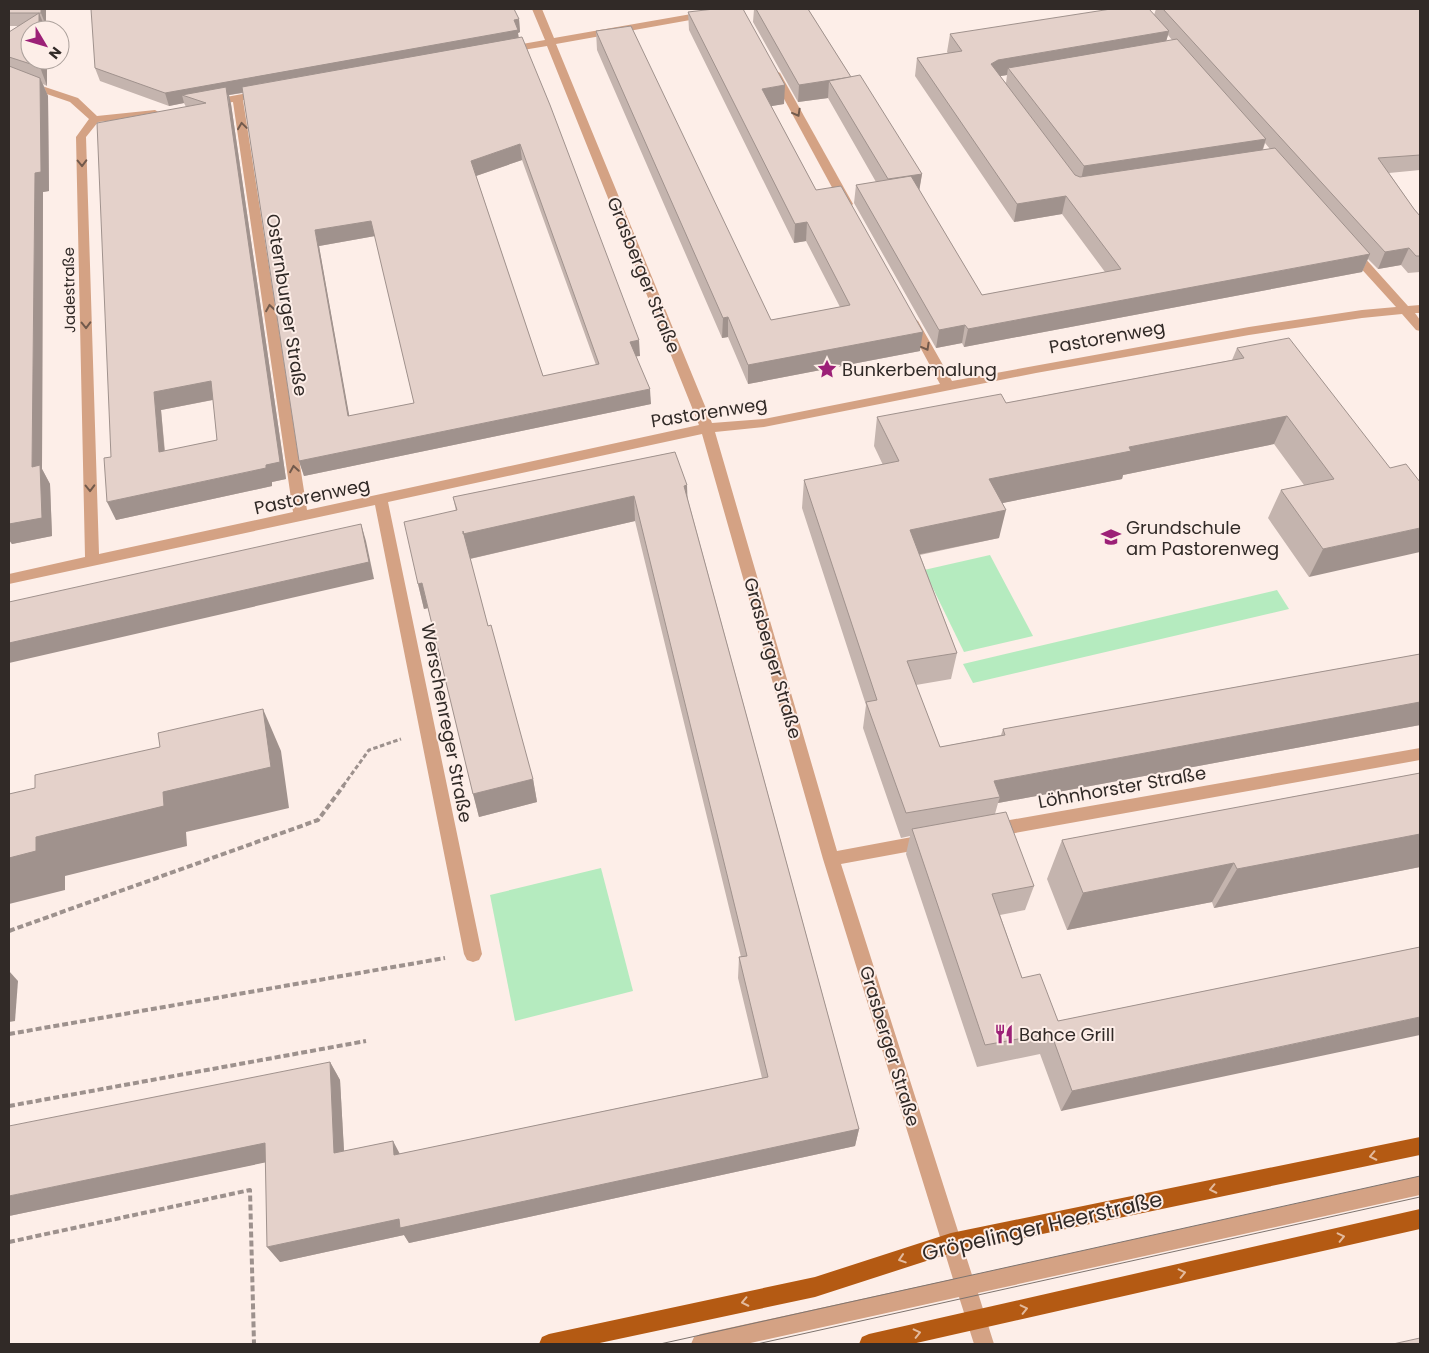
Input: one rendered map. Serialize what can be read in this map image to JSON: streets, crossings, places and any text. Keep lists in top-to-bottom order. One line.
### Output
{"streets":{"main road":["Gröpelinger Heerstraße"],"street":["Grasberger Straße","Jadestraße","Osternburger Straße","Pastorenweg","Werschenreger Straße","Löhnhorster Straße"]},"crossings":[["Grasberger Straße","Pastorenweg"],["Grasberger Straße","Gröpelinger Heerstraße"],["Jadestraße","Pastorenweg"],["Osternburger Straße","Pastorenweg"],["Pastorenweg","Werschenreger Straße"]],"one_way":["Jadestraße","Osternburger Straße"],"places":{"place":["Bunkerbemalung"],"school or university":["Grundschule am Pastorenweg"],"restaurant":["Bahce Grill"]},"north":"bottom right"}
